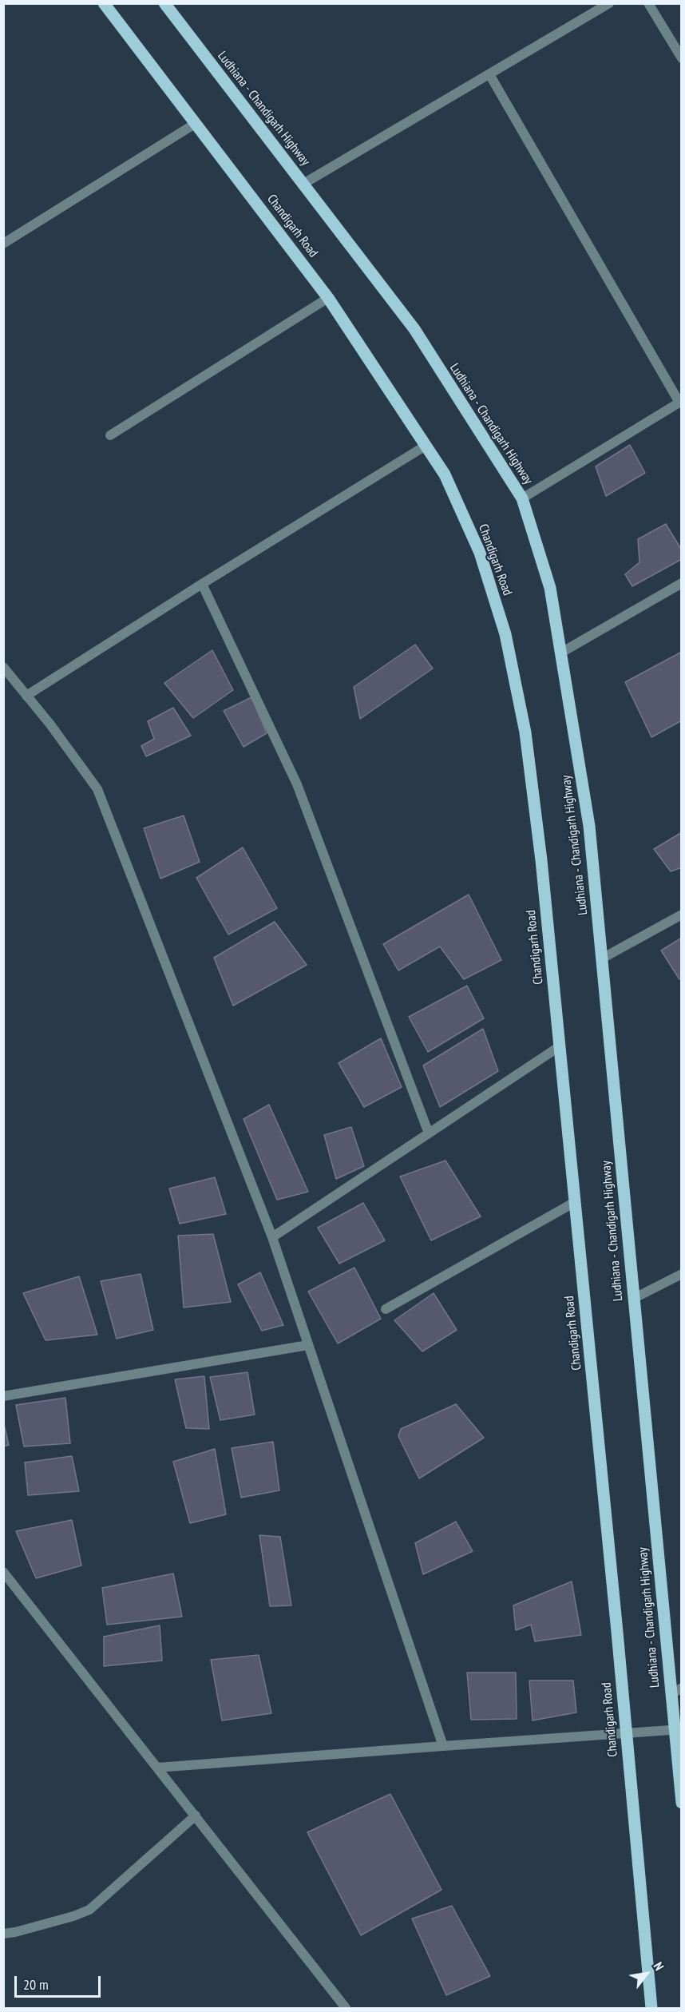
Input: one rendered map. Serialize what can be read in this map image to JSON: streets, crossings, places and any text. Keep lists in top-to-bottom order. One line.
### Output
{"streets":{"main road":["Ludhiana - Chandigarh Highway","Chandigarh Road"]},"scale_bar":"20 m","north":"top right"}
